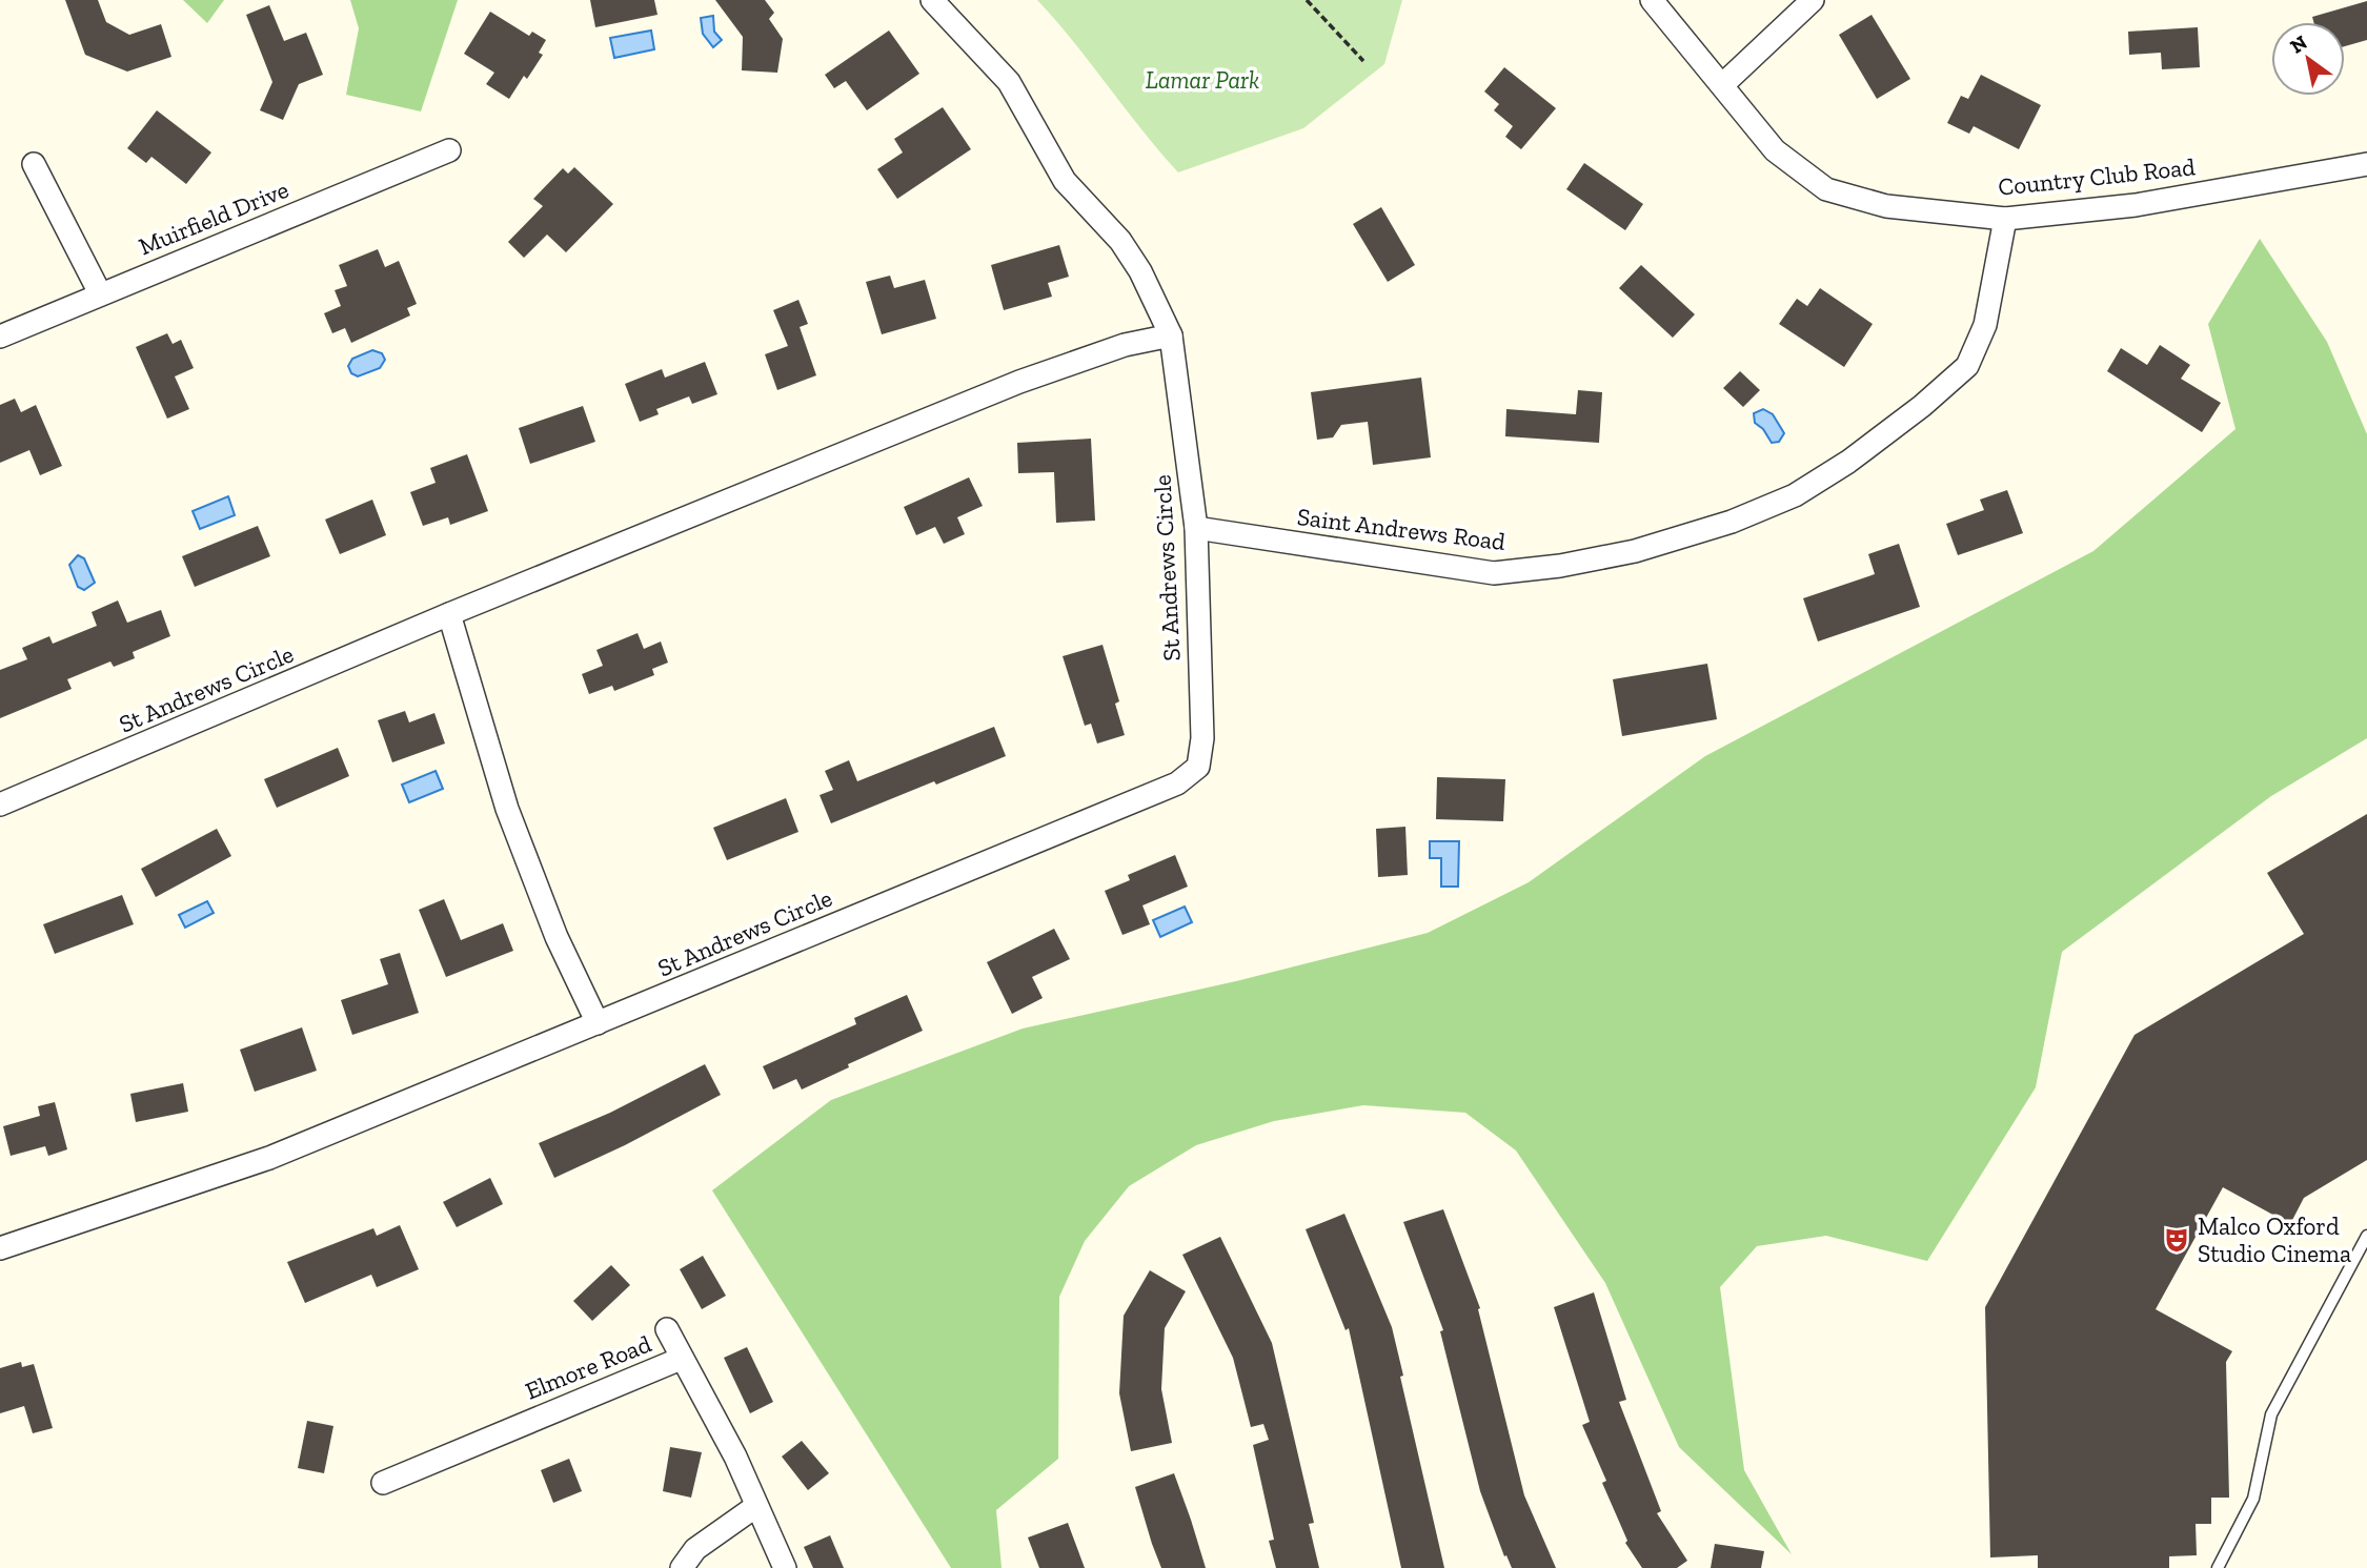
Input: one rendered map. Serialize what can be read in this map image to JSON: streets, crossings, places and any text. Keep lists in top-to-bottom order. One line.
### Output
{"streets":{"street":["Country Club Road","Muirfield Drive","Saint Andrews Road","St Andrews Circle","Elmore Road"]},"crossings":[["Country Club Road","Saint Andrews Road"],["Saint Andrews Road","St Andrews Circle"]],"parks":["Lamar Park"],"places":{"theatre":["Malco Oxford Studio Cinema"]},"north":"top left"}
